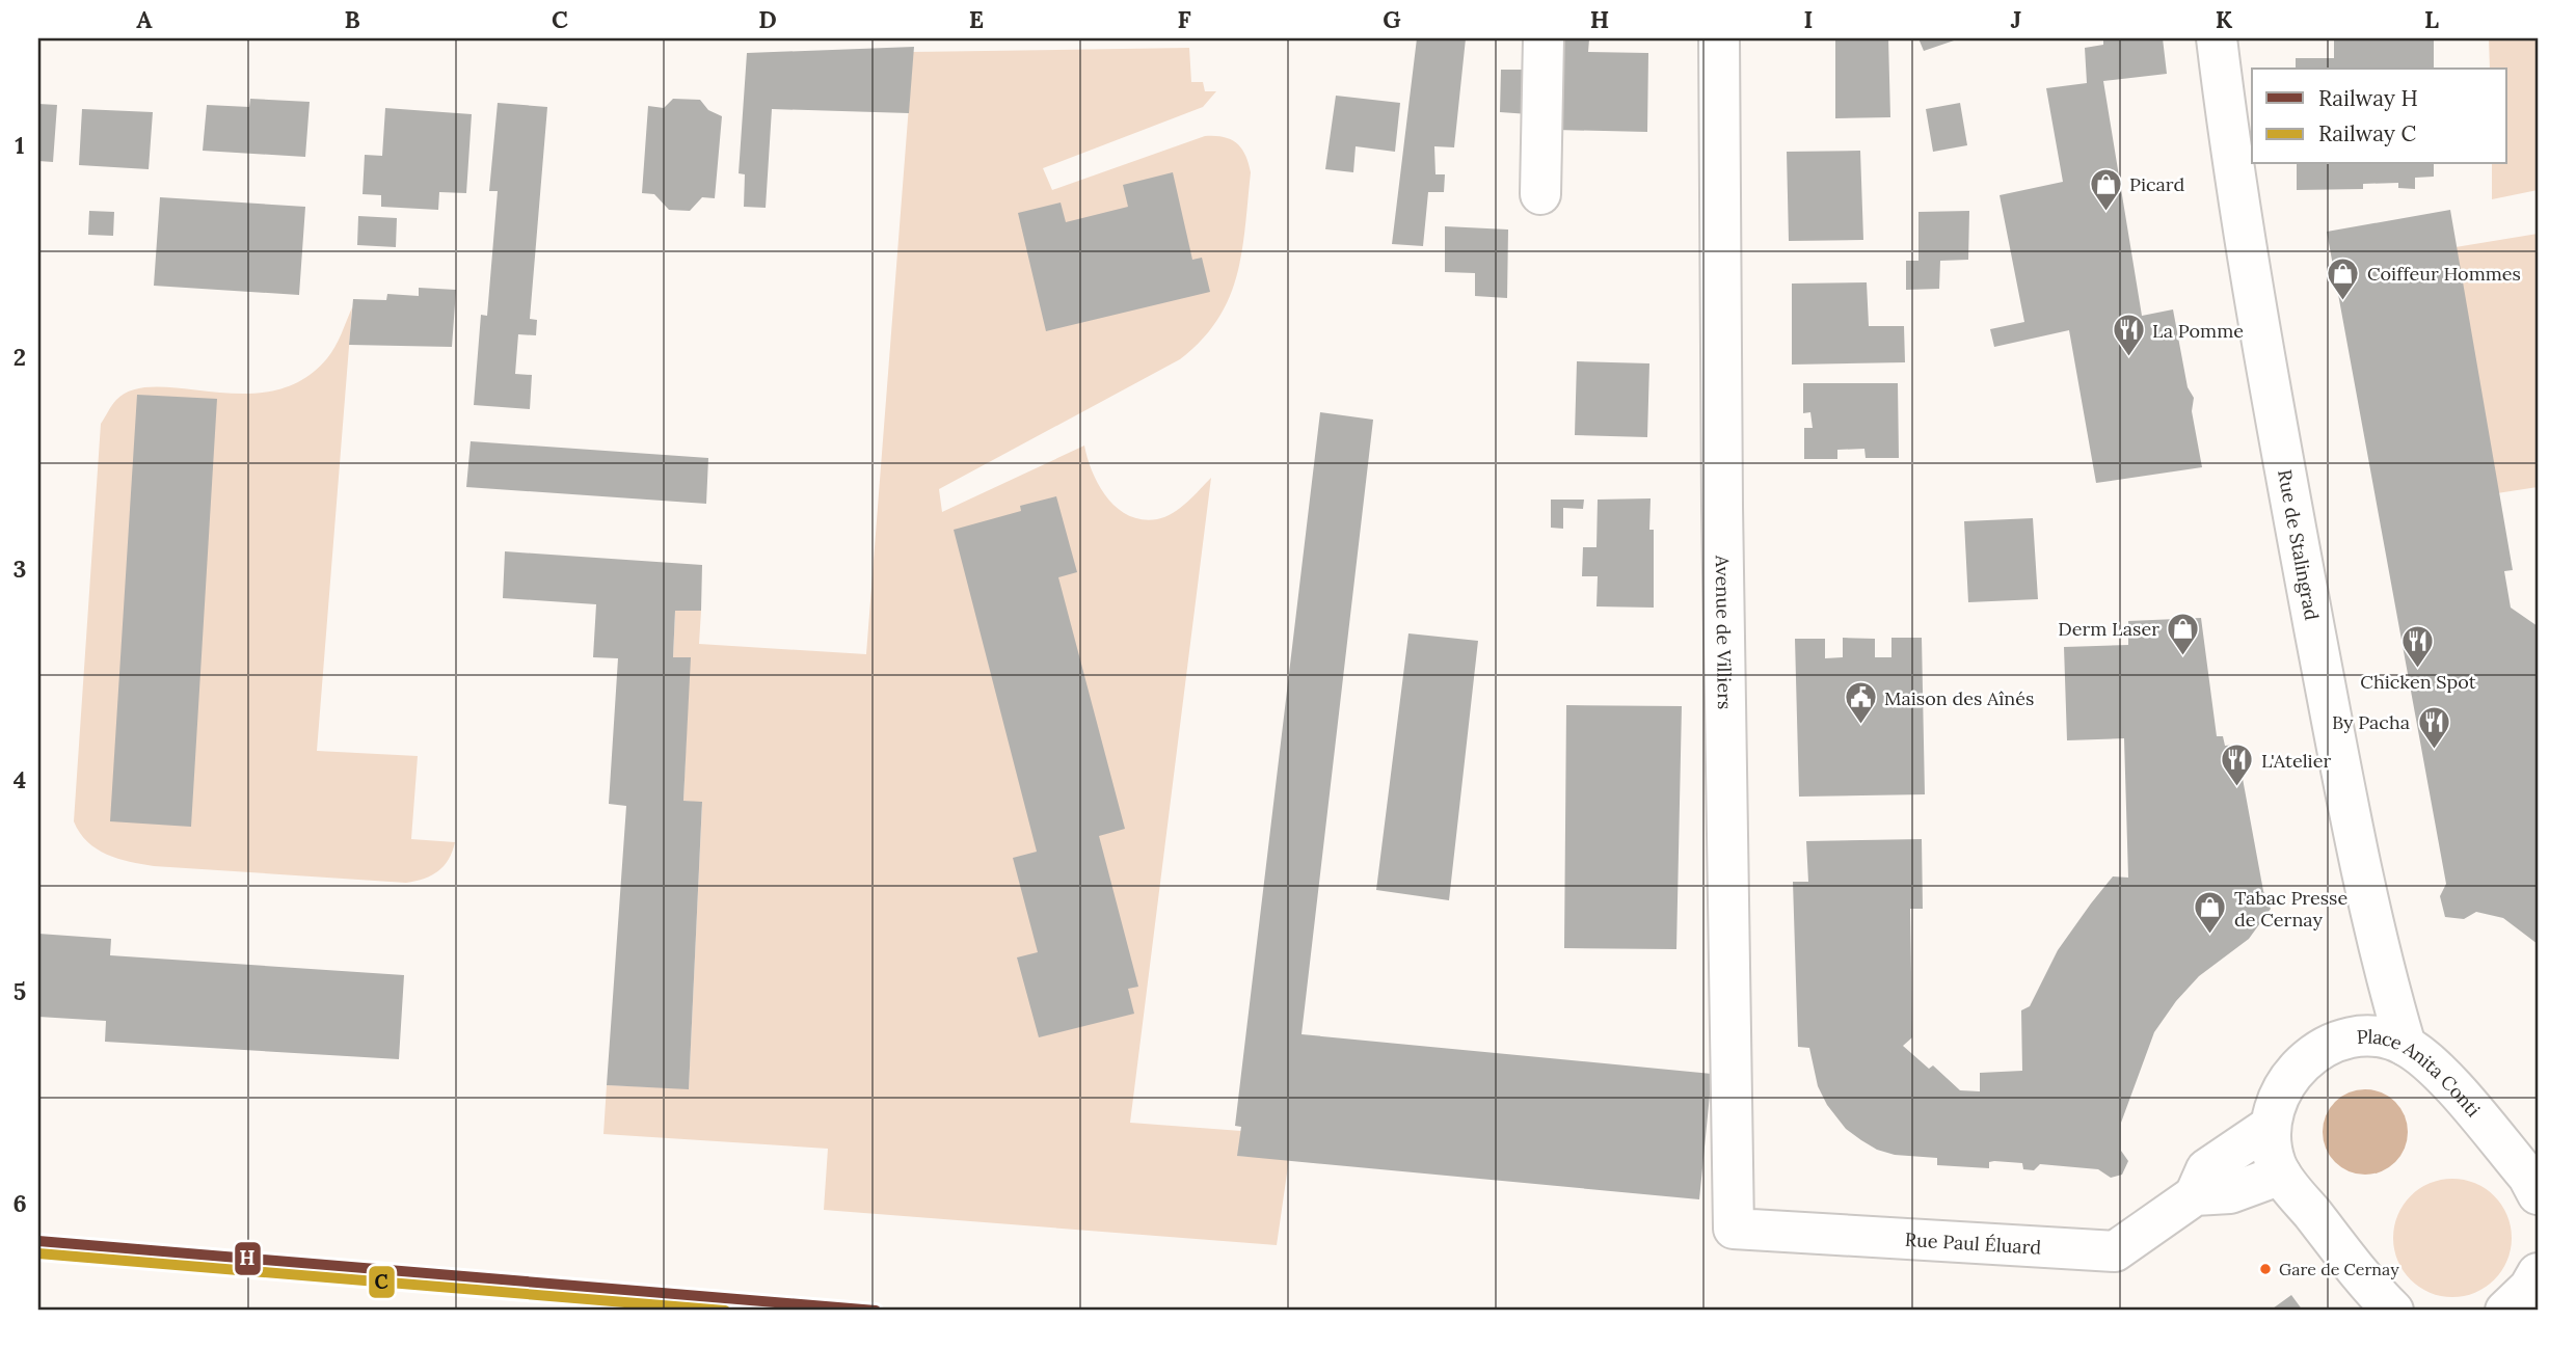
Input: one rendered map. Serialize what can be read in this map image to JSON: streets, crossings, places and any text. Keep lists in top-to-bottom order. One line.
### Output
{"streets":{"street":["Rue de Stalingrad","Avenue de Villiers","Place Anita Conti","Rue Paul Éluard"]},"crossings":[["Rue de Stalingrad","Place Anita Conti"],["Avenue de Villiers","Rue Paul Éluard"],["Place Anita Conti","Rue Paul Éluard"]],"places":{"shop":["Picard","Coiffeur Hommes","Derm Laser","Tabac Presse de Cernay"],"restaurant":["La Pomme","Chicken Spot","By Pacha","L'Atelier"],"public building":["Maison des Aînés"],"other":["Gare de Cernay"]},"lines":["rail line H","rail line C"],"legend":["Railway H","Railway C"],"grid":{"columns":["A","B","C","D","E","F","G","H","I","J","K","L"],"rows":["1","2","3","4","5","6"]}}
